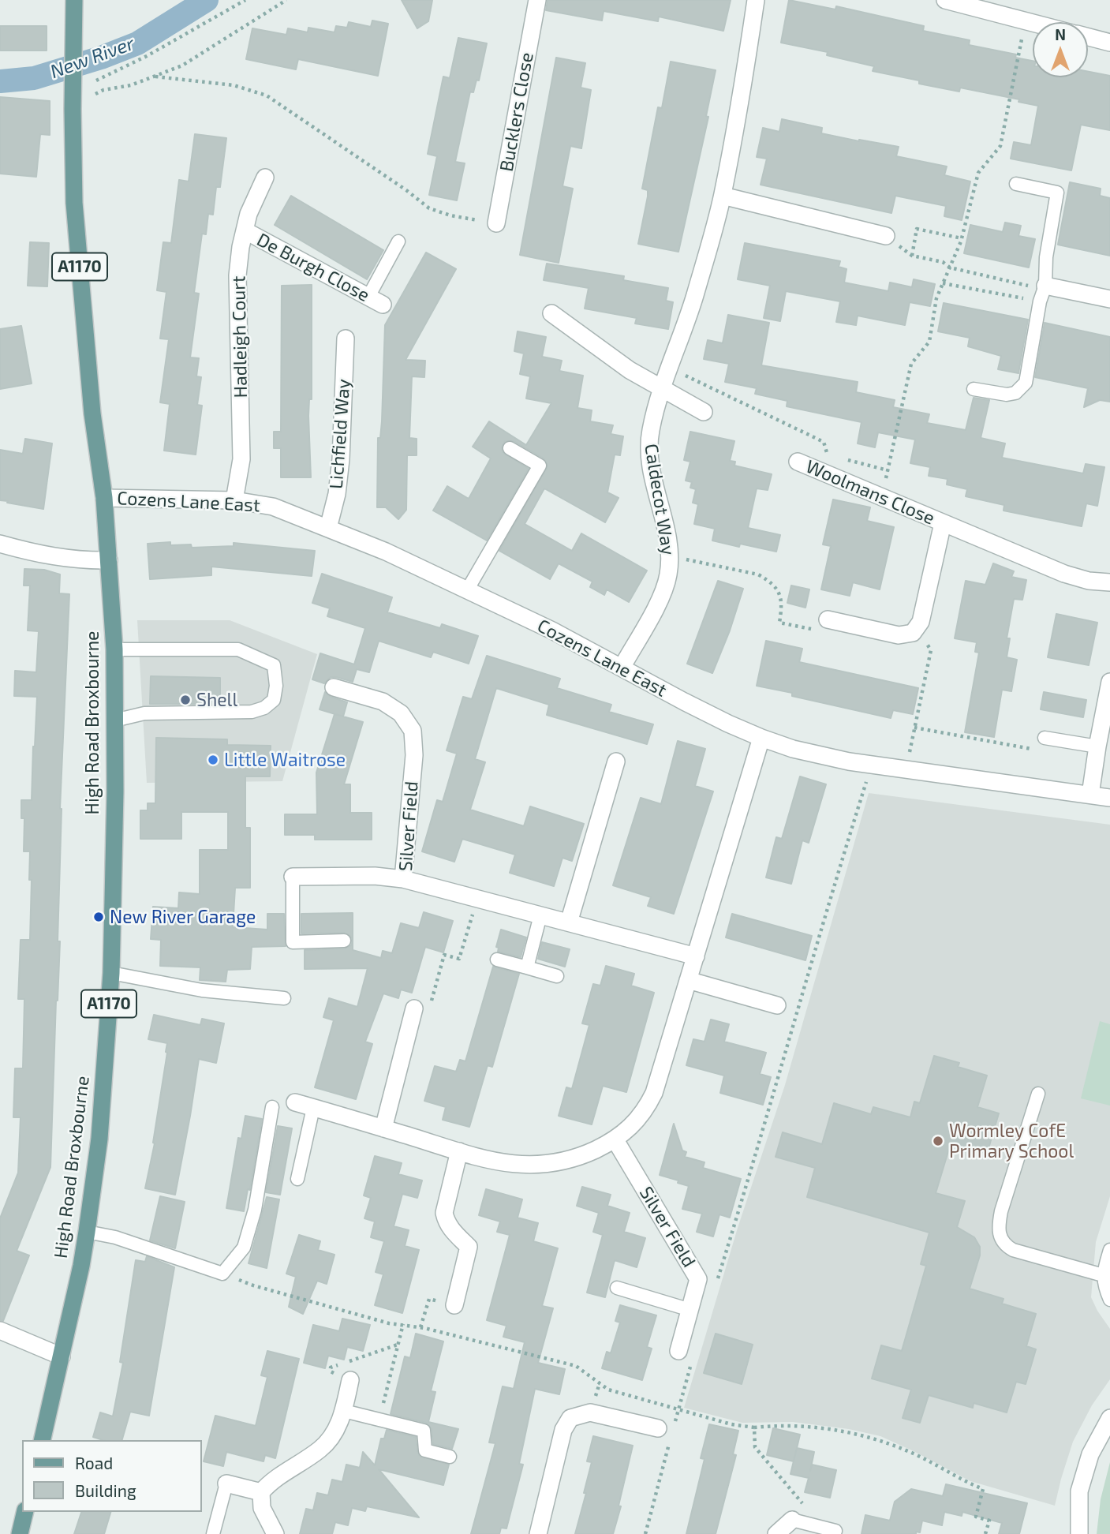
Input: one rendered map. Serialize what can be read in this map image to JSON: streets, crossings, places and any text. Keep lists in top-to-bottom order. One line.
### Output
{"streets":{"main road":["A1170","High Road Broxbourne"],"street":["Bucklers Close","De Burgh Close","Hadleigh Court","Lichfield Way","Woolmans Close","Caldecot Way","Cozens Lane East","Silver Field"]},"crossings":[["De Burgh Close","Hadleigh Court"],["Hadleigh Court","Cozens Lane East"],["Lichfield Way","Cozens Lane East"],["Caldecot Way","Cozens Lane East"],["Cozens Lane East","High Road Broxbourne"]],"water":["New River"],"places":["Shell","Little Waitrose","New River Garage","Wormley CofE Primary School"],"legend":["Road","Building"],"north":"top"}
